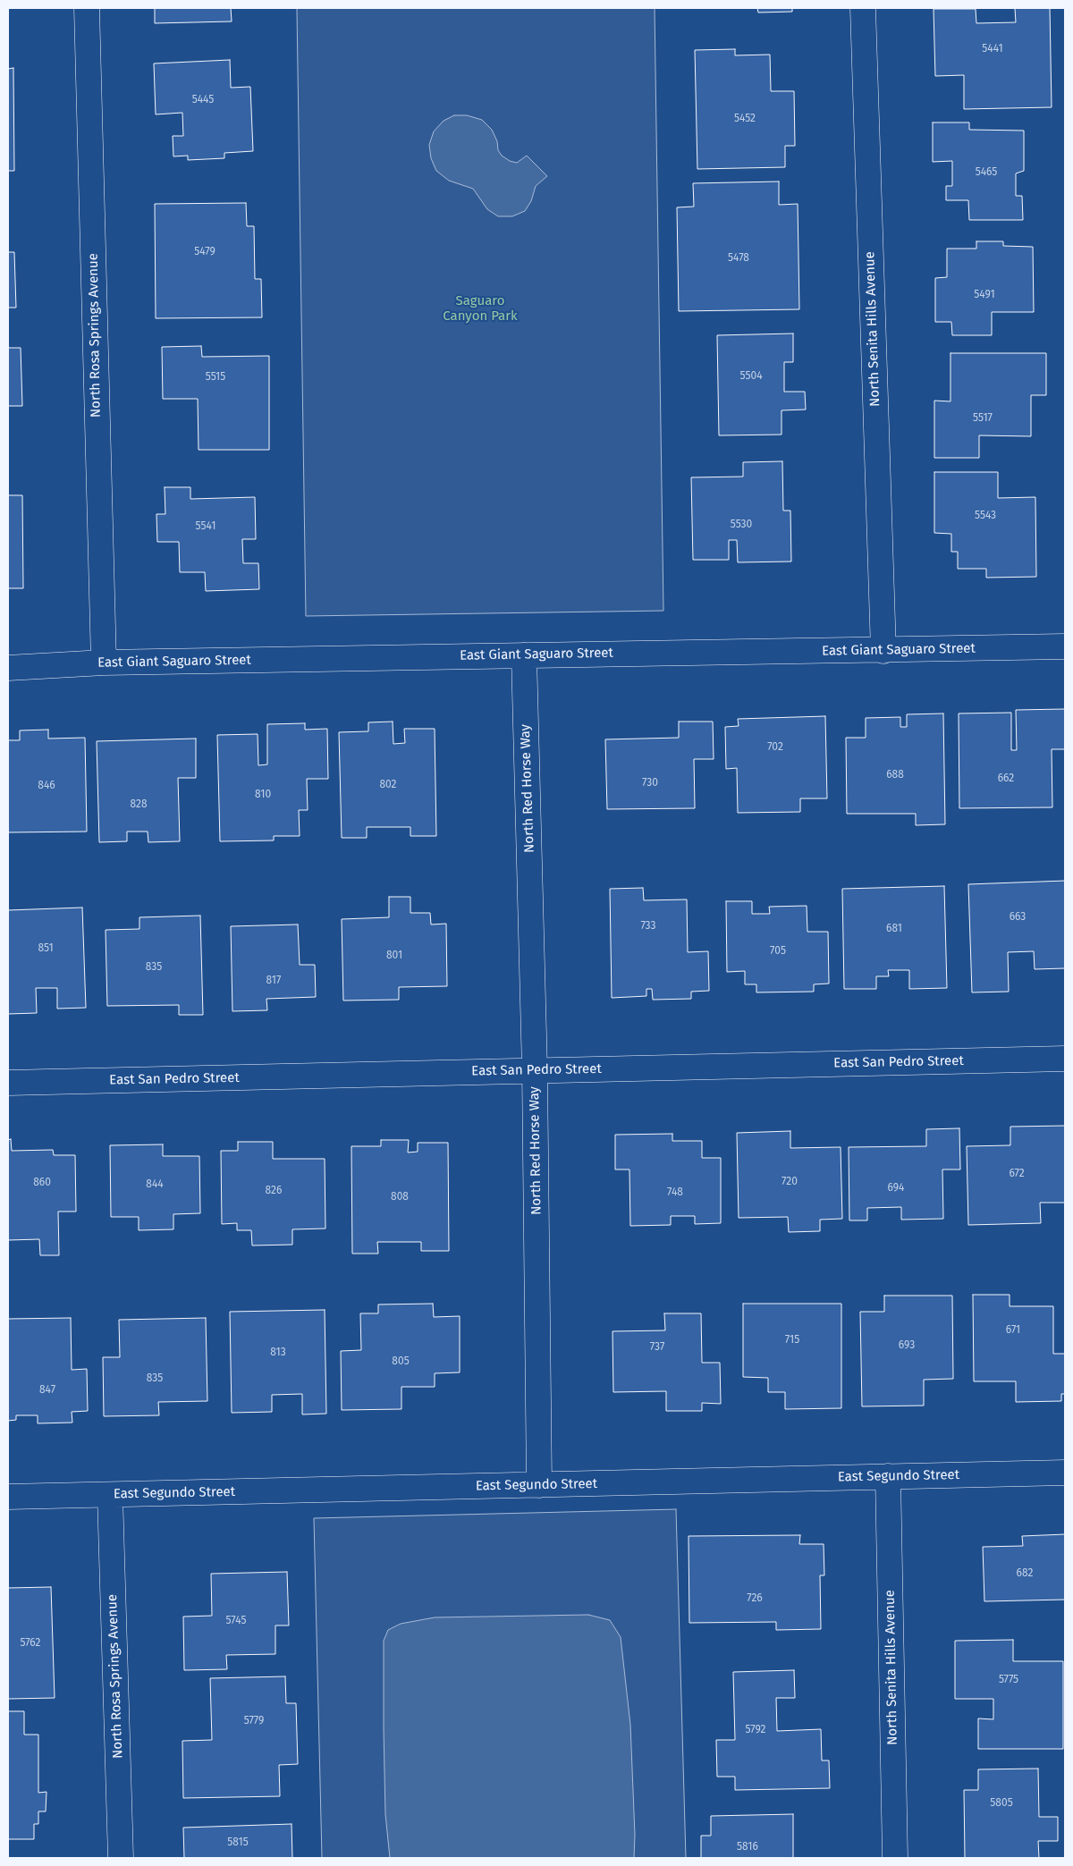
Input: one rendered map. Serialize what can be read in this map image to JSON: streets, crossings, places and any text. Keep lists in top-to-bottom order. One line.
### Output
{"streets":{"street":["North Senita Hills Avenue","North Rosa Springs Avenue","East Giant Saguaro Street","North Red Horse Way","East San Pedro Street","East Segundo Street"]},"crossings":[["North Senita Hills Avenue","East Giant Saguaro Street"],["North Senita Hills Avenue","East Segundo Street"],["North Rosa Springs Avenue","East Giant Saguaro Street"],["North Rosa Springs Avenue","East Segundo Street"],["East Giant Saguaro Street","North Red Horse Way"],["North Red Horse Way","East San Pedro Street"],["North Red Horse Way","East Segundo Street"]],"parks":["Saguaro Canyon Park"],"house_numbers":["5441","5445","5452","5465","5479","5478","5491","5504","5515","5517","5543","5530","5541","702","688","662","730","802","846","810","828","663","733","681","851","705","801","835","817","672","720","860","844","694","826","748","808","671","715","693","737","813","805","835","847","682","726","5745","5762","5775","5779","5792","5805","5815","5816"]}
